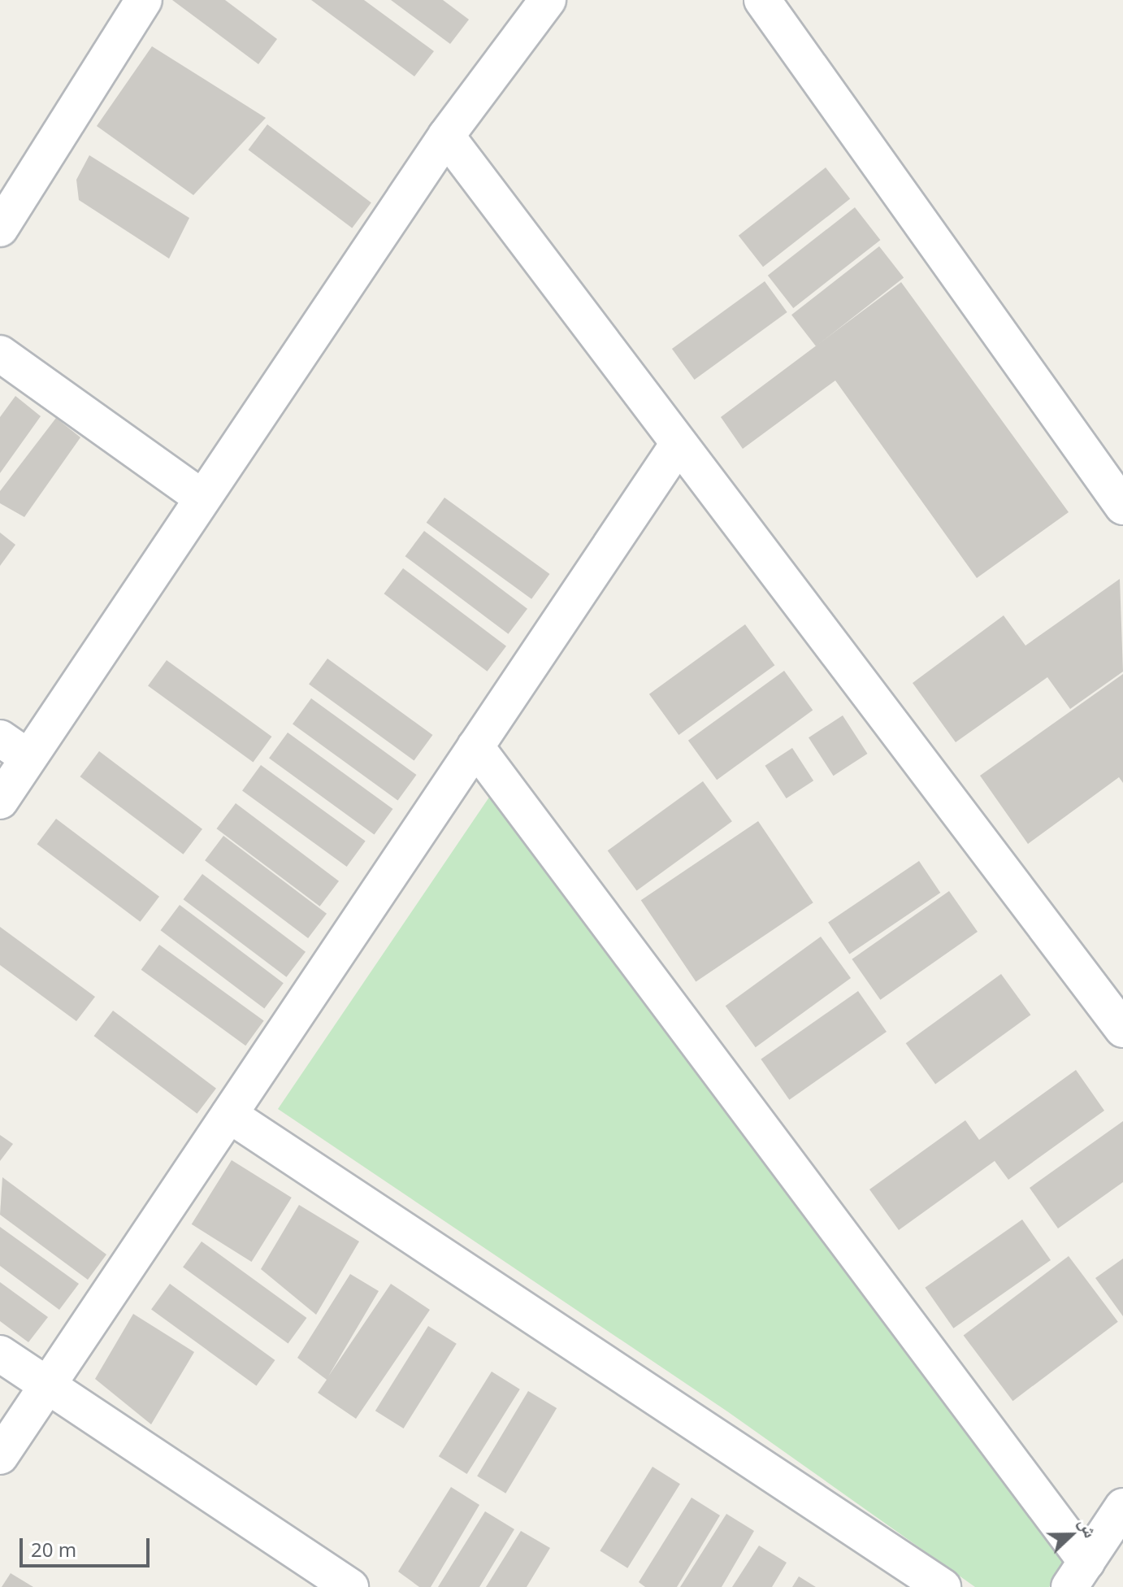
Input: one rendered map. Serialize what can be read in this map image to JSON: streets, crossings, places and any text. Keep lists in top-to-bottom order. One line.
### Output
{"scale_bar":"20 m","north":"right"}
